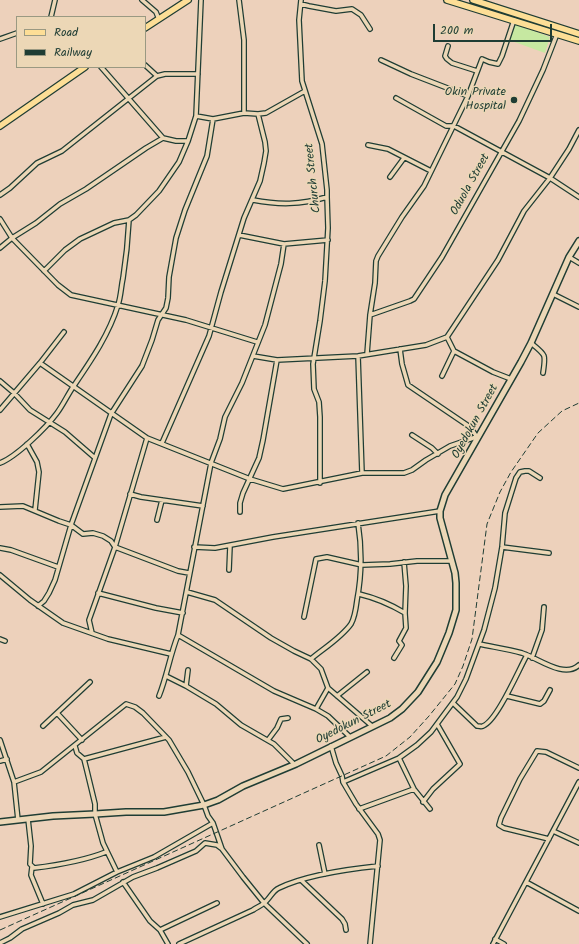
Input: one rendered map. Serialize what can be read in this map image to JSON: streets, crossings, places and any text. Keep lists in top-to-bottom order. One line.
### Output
{"streets":{"street":["Church Street","Oduola Street","Oyedokun Street"]},"places":["Okin Private Hospital"],"legend":["Road","Railway"],"scale_bar":"200 m"}
